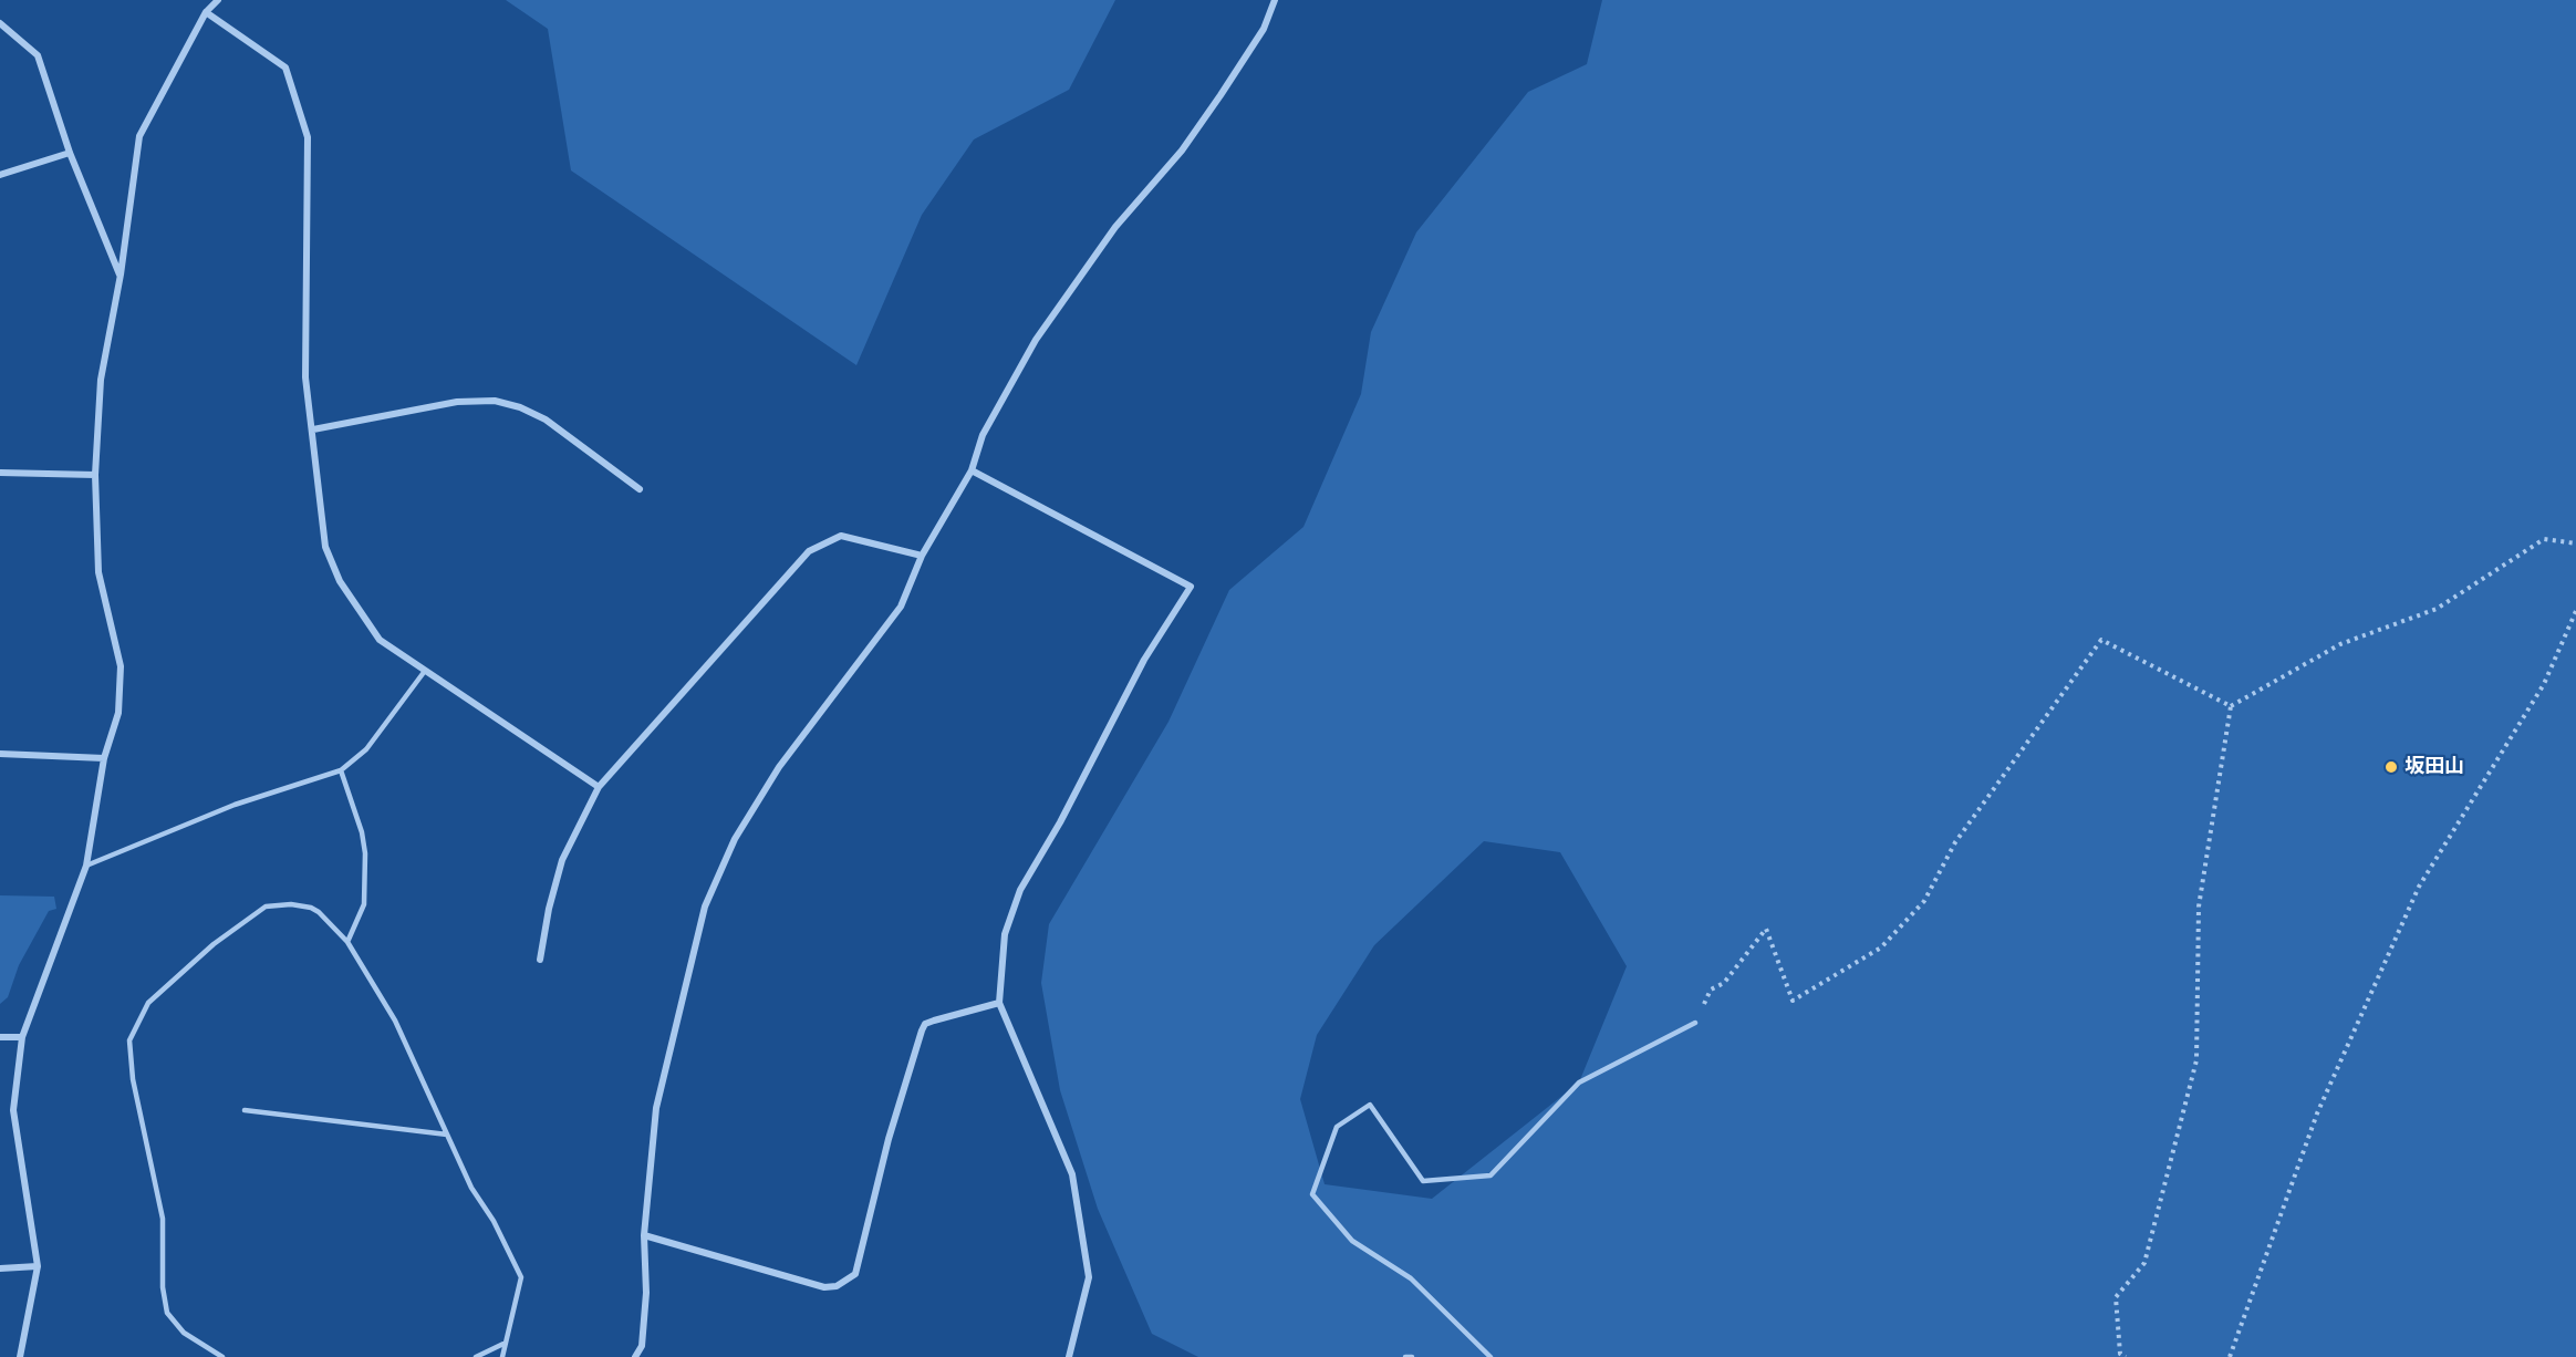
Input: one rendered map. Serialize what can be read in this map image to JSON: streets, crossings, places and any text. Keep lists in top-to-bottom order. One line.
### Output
{"places":["坂田山"]}
